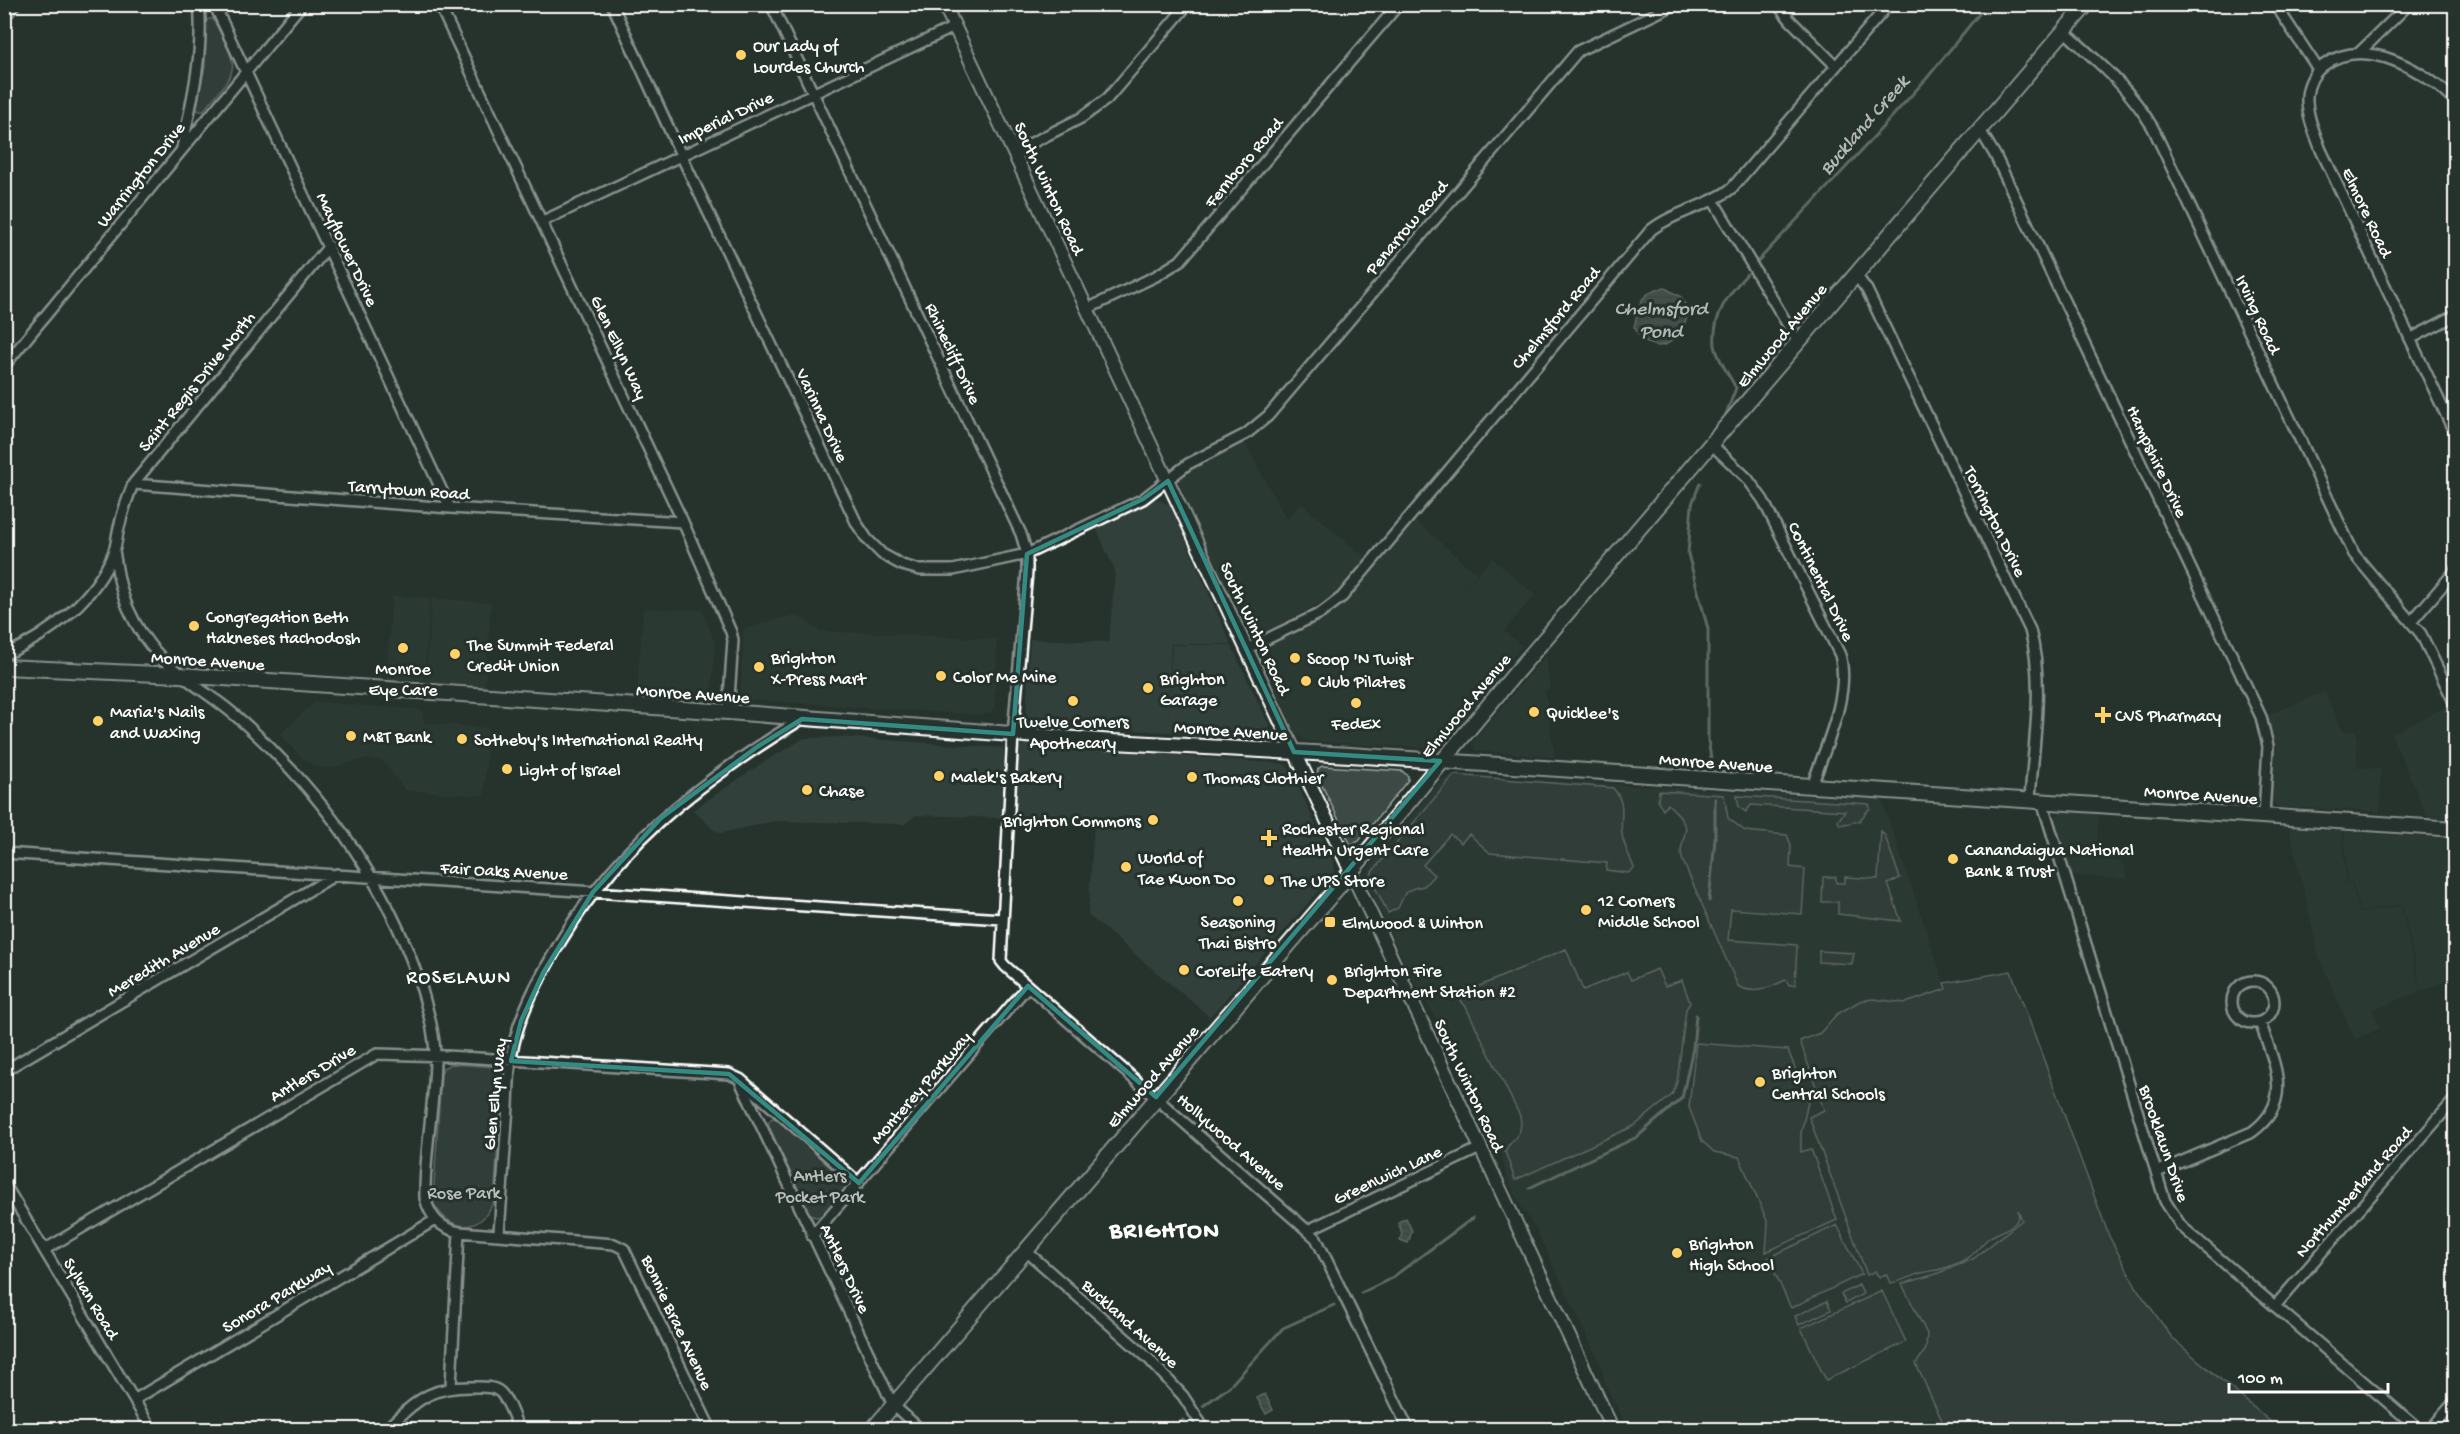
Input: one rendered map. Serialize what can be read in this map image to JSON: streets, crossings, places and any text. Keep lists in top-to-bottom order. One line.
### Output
{"streets":{"main road":["South Winton Road","Elmwood Avenue","Monroe Avenue"],"street":["Imperial Drive","Fernboro Road","Warrington Drive","Elmore Road","Penarrow Road","Mayflower Drive","Irving Road","Chelmsford Road","Glen Ellyn Way","Rhinecliff Drive","Saint Regis Drive North","Varinna Drive","Hampshire Drive","Tarrytown Road","Torrington Drive","Continental Drive","Fair Oaks Avenue","Meredith Avenue","Antlers Drive","Monterey Parkway","Hollywood Avenue","Brooklawn Drive","Greenwich Lane","Northumberland Road","Sonora Parkway","Sylvan Road","Bonnie Brae Avenue","Buckland Avenue"]},"crossings":[["Imperial Drive","South Winton Road"],["Imperial Drive","Glen Ellyn Way"],["Imperial Drive","Rhinecliff Drive"],["Imperial Drive","Varinna Drive"],["Fernboro Road","South Winton Road"],["Warrington Drive","Mayflower Drive"],["South Winton Road","Penarrow Road"],["South Winton Road","Chelmsford Road"],["South Winton Road","Elmwood Avenue"],["South Winton Road","Varinna Drive"],["South Winton Road","Monroe Avenue"],["South Winton Road","Greenwich Lane"],["Penarrow Road","Varinna Drive"],["Mayflower Drive","Saint Regis Drive North"],["Mayflower Drive","Tarrytown Road"],["Irving Road","Elmwood Avenue"],["Elmwood Avenue","Hampshire Drive"],["Elmwood Avenue","Torrington Drive"],["Elmwood Avenue","Continental Drive"],["Elmwood Avenue","Monroe Avenue"],["Elmwood Avenue","Antlers Drive"],["Elmwood Avenue","Hollywood Avenue"],["Elmwood Avenue","Buckland Avenue"],["Glen Ellyn Way","Tarrytown Road"],["Glen Ellyn Way","Monroe Avenue"],["Glen Ellyn Way","Fair Oaks Avenue"],["Glen Ellyn Way","Antlers Drive"],["Glen Ellyn Way","Bonnie Brae Avenue"],["Rhinecliff Drive","Varinna Drive"],["Rhinecliff Drive","Monroe Avenue"],["Rhinecliff Drive","Hollywood Avenue"],["Saint Regis Drive North","Tarrytown Road"],["Saint Regis Drive North","Monroe Avenue"],["Saint Regis Drive North","Fair Oaks Avenue"],["Saint Regis Drive North","Antlers Drive"],["Saint Regis Drive North","Sonora Parkway"],["Hampshire Drive","Monroe Avenue"],["Torrington Drive","Monroe Avenue"],["Torrington Drive","Brooklawn Drive"],["Continental Drive","Monroe Avenue"],["Monroe Avenue","Hollywood Avenue"],["Monroe Avenue","Brooklawn Drive"],["Fair Oaks Avenue","Meredith Avenue"],["Fair Oaks Avenue","Hollywood Avenue"],["Antlers Drive","Monterey Parkway"],["Antlers Drive","Sylvan Road"],["Monterey Parkway","Hollywood Avenue"],["Hollywood Avenue","Greenwich Lane"],["Brooklawn Drive","Northumberland Road"],["Sonora Parkway","Sylvan Road"]],"districts":["ROSELAWN","BRIGHTON"],"water":["Buckland Creek","Chelmsford Pond"],"parks":["Antlers Pocket Park","Rose Park"],"places":{"other":["Our Lady of Lourdes Church","Congregation Beth Hakneses Hachodosh","Monroe Eye Care","The Summit Federal Credit Union","Scoop 'N Twist","Brighton X-Press Mart","Color Me Mine","Club Pilates","Brighton Garage","Twelve Corners Apothecary","FedEx","Quicklee's","Maria's Nails and Waxing","M&T Bank","Sotheby's International Realty","Light of Israel","Malek's Bakery","Thomas Clothier","Chase","Brighton Commons","Canandaigua National Bank & Trust","World of Tae Kwon Do","The UPS Store","Seasoning Thai Bistro","12 Corners Middle School","CoreLife Eatery","Brighton Fire Department Station #2","Brighton Central Schools","Brighton High School"],"health":["CVS Pharmacy","Rochester Regional Health Urgent Care"],"transit":["Elmwood & Winton"]},"scale_bar":"100 m"}
